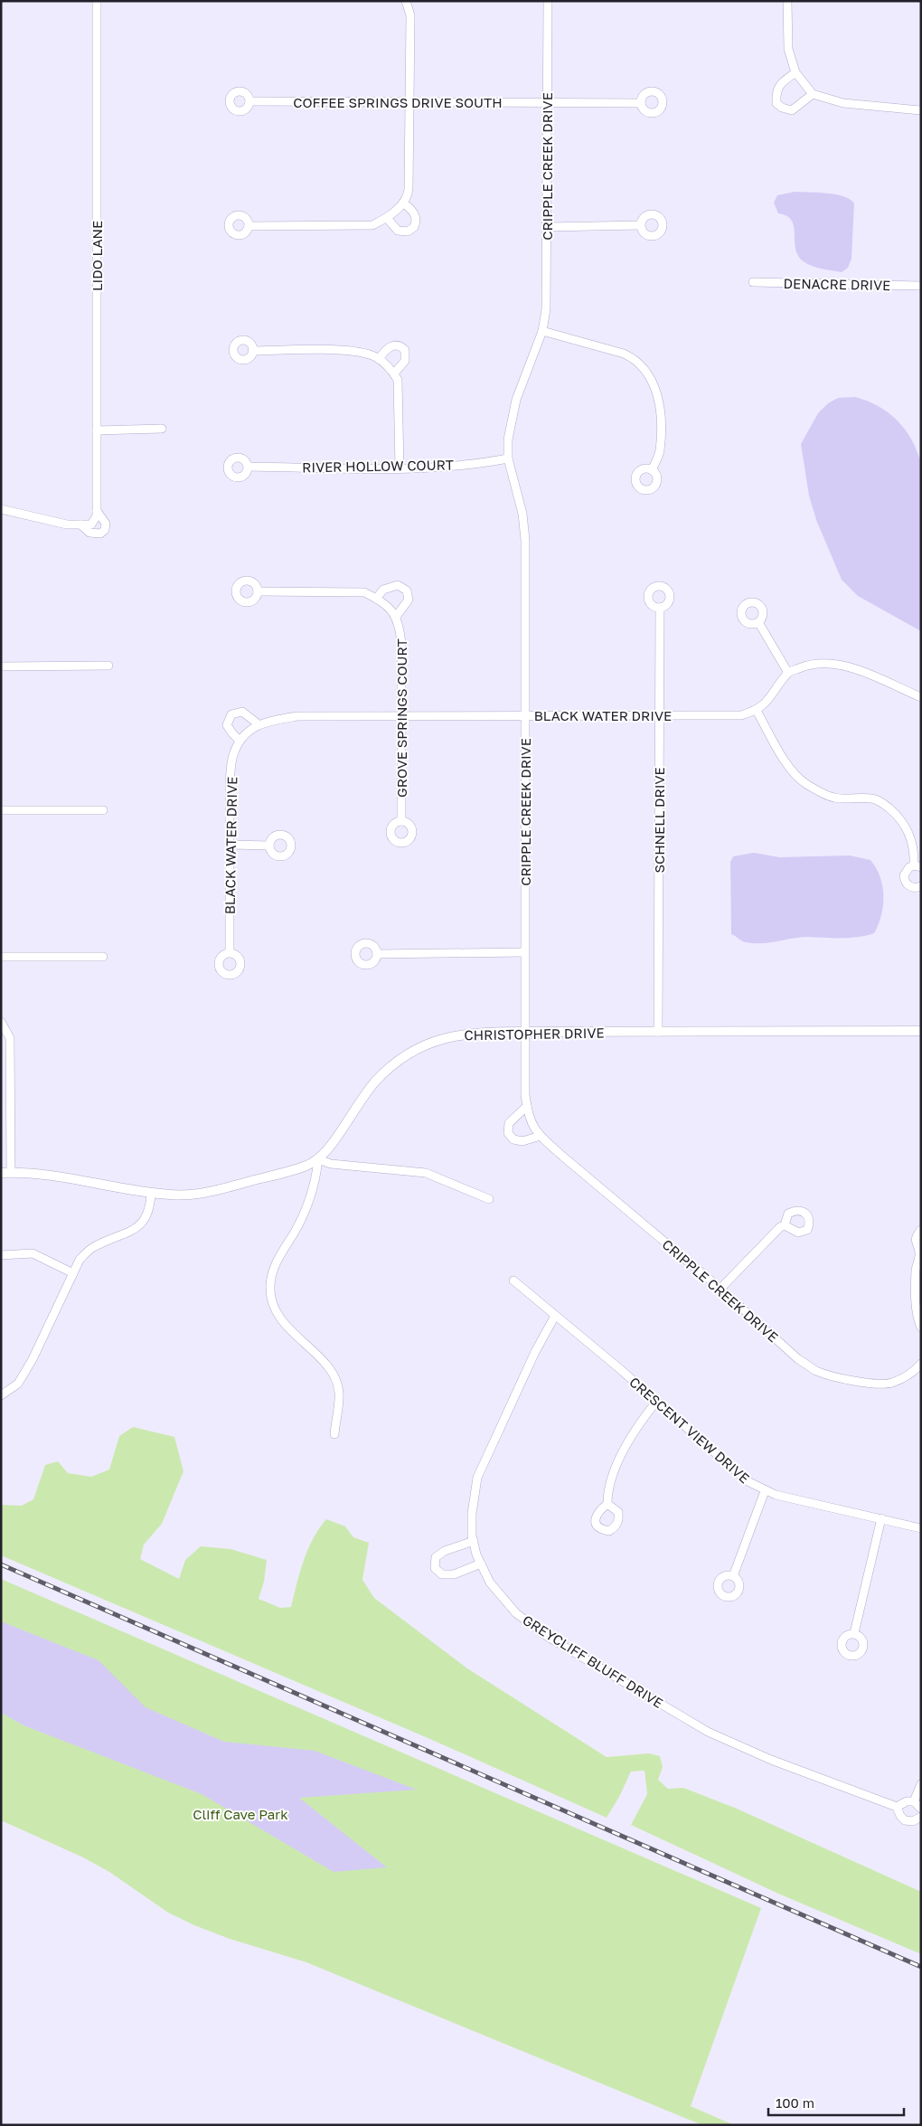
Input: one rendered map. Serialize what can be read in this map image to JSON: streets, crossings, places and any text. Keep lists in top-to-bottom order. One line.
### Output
{"streets":{"street":["COFFEE SPRINGS DRIVE SOUTH","CRIPPLE CREEK DRIVE","LIDO LANE","DENACRE DRIVE","RIVER HOLLOW COURT","BLACK WATER DRIVE","GROVE SPRINGS COURT","SCHNELL DRIVE","CHRISTOPHER DRIVE","CRESCENT VIEW DRIVE","GREYCLIFF BLUFF DRIVE"]},"crossings":[["COFFEE SPRINGS DRIVE SOUTH","CRIPPLE CREEK DRIVE"],["CRIPPLE CREEK DRIVE","RIVER HOLLOW COURT"],["CRIPPLE CREEK DRIVE","BLACK WATER DRIVE"],["CRIPPLE CREEK DRIVE","CHRISTOPHER DRIVE"],["BLACK WATER DRIVE","GROVE SPRINGS COURT"],["BLACK WATER DRIVE","SCHNELL DRIVE"],["SCHNELL DRIVE","CHRISTOPHER DRIVE"],["CRESCENT VIEW DRIVE","GREYCLIFF BLUFF DRIVE"]],"parks":["Cliff Cave Park"],"scale_bar":"100 m"}
